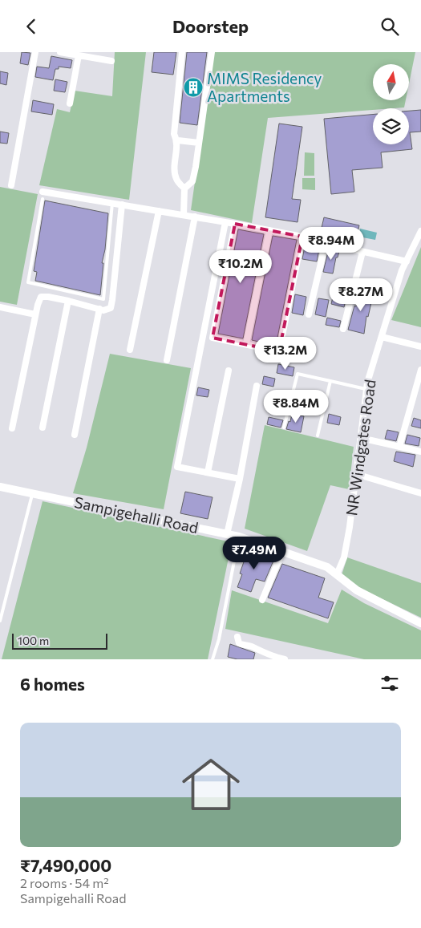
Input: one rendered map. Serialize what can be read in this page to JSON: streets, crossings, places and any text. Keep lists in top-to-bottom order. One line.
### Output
{"streets":{"street":["NR Windgates Road","Sampigehalli Road"]},"crossings":[["NR Windgates Road","Sampigehalli Road"]],"places":{"building":["MIMS Residency Apartments"]},"scale_bar":"100 m","north":"top","page":{"header":"Doorstep","price":["₹8.94M","₹10.2M","₹8.27M","₹13.2M","₹8.84M","₹7.49M"],"scale":"100 m","heading":"6 homes","list":[{"name":"₹7,490,000","note":"2 rooms · 54 m² · Sampigehalli Road"}]}}
